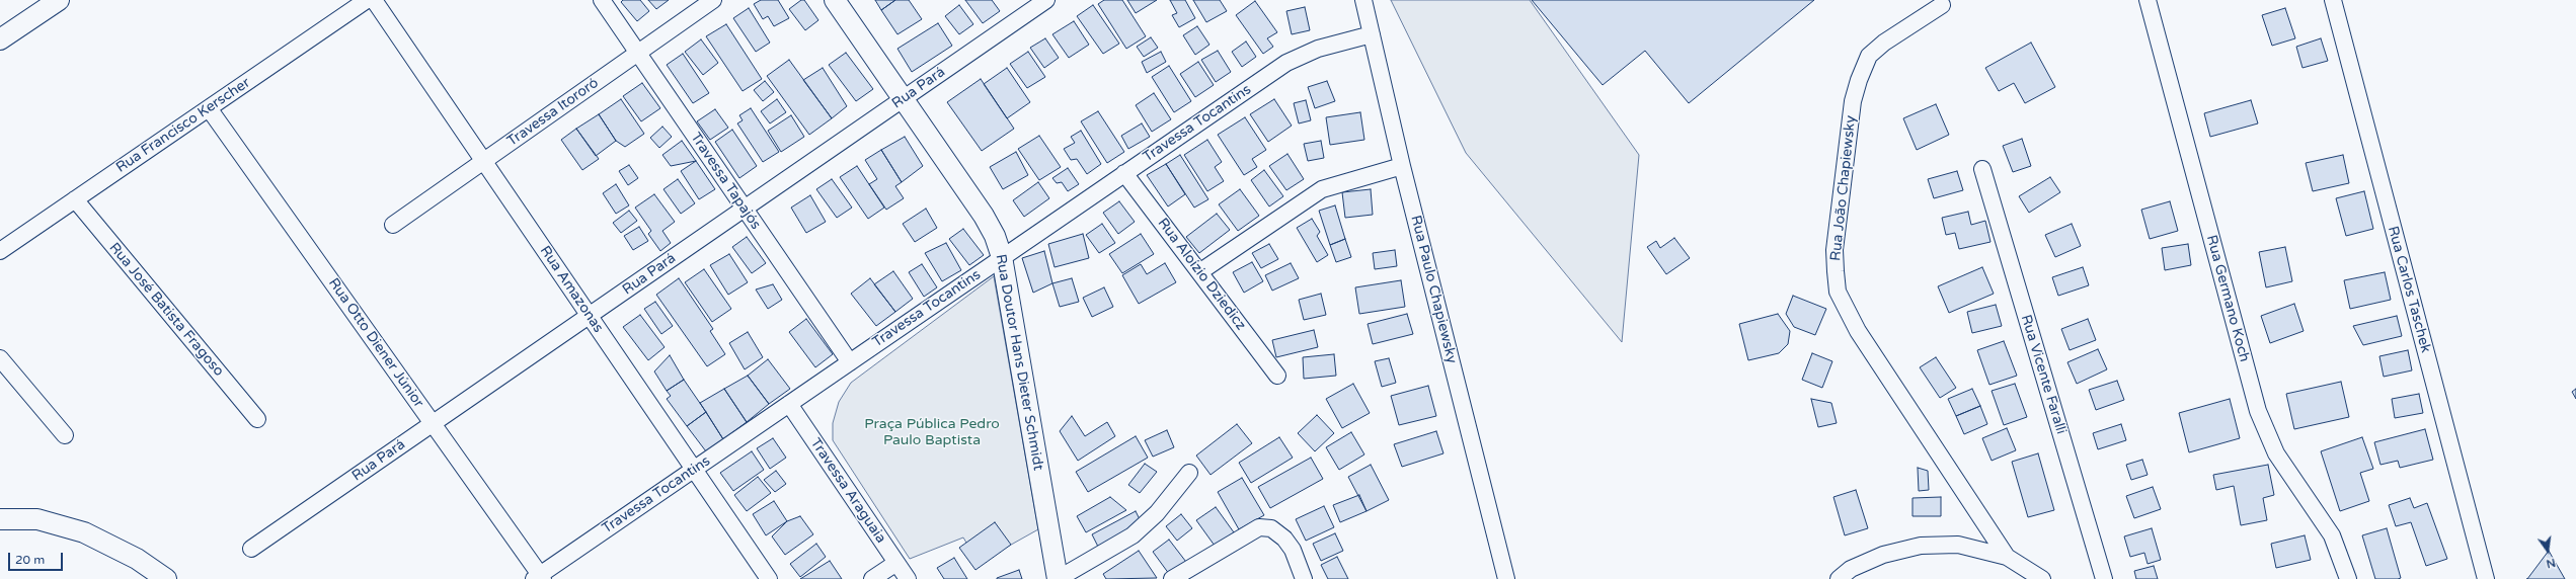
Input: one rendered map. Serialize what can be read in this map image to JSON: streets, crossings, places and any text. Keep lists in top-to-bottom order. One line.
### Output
{"streets":{"street":["Rua Pará","Travessa Itororó","Travessa Tocantins","Rua Francisco Kerscher","Travessa Tapajós","Rua João Chapiewsky","Rua Aloízio Dziedicz","Rua Amazonas","Rua Paulo Chapiewsky","Rua Carlos Taschek","Rua Germano Koch","Rua José Batista Fragoso","Rua Otto Diener Júnior","Rua Doutor Hans Dieter Schmidt","Rua Vicente Faralli","Travessa Araguaia"]},"crossings":[["Rua Pará","Travessa Tapajós"],["Rua Pará","Rua Amazonas"],["Rua Pará","Rua Otto Diener Júnior"],["Rua Pará","Rua Doutor Hans Dieter Schmidt"],["Travessa Itororó","Travessa Tapajós"],["Travessa Itororó","Rua Amazonas"],["Travessa Tocantins","Travessa Tapajós"],["Travessa Tocantins","Rua Aloízio Dziedicz"],["Travessa Tocantins","Rua Amazonas"],["Travessa Tocantins","Rua Paulo Chapiewsky"],["Travessa Tocantins","Rua Otto Diener Júnior"],["Travessa Tocantins","Rua Doutor Hans Dieter Schmidt"],["Travessa Tocantins","Travessa Araguaia"],["Rua Francisco Kerscher","Rua José Batista Fragoso"],["Rua Francisco Kerscher","Rua Otto Diener Júnior"]],"parks":["Praça Pública Pedro Paulo Baptista"],"scale_bar":"20 m","north":"bottom"}
